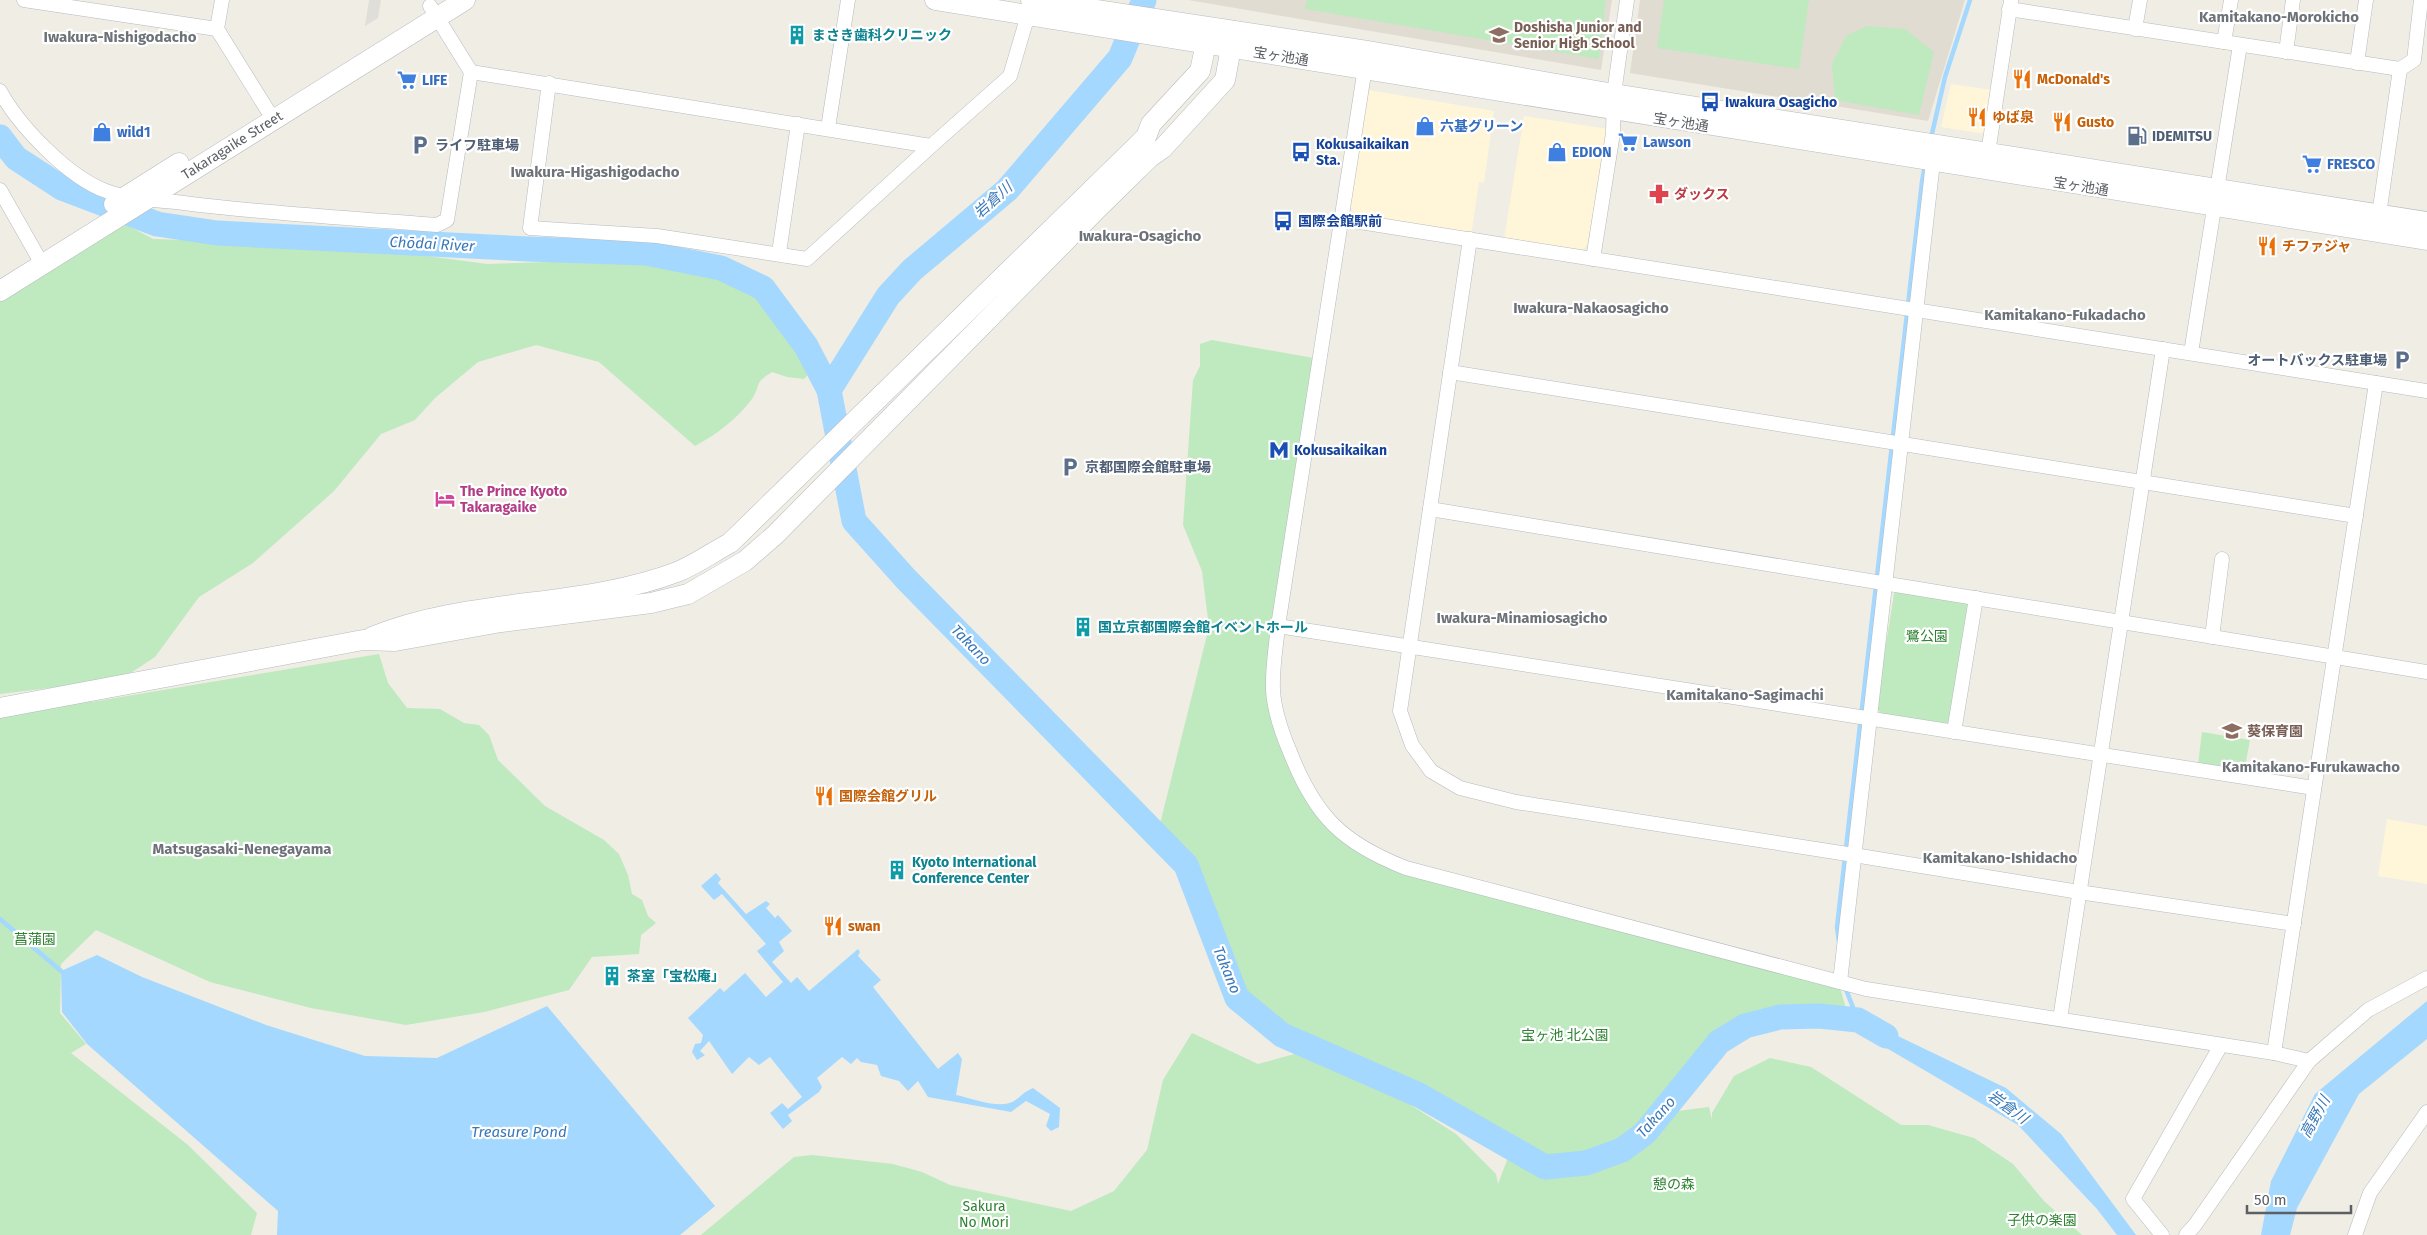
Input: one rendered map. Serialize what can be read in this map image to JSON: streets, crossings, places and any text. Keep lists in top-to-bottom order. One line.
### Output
{"streets":{"street":["宝ヶ池通","Takaragaike Street"]},"districts":["Kamitakano-Morokicho","Iwakura-Nishigodacho","Iwakura-Higashigodacho","Iwakura-Osagicho","Iwakura-Nakaosagicho","Kamitakano-Fukadacho","Iwakura-Minamiosagicho","Kamitakano-Sagimachi","Kamitakano-Furukawacho","Matsugasaki-Nenegayama","Kamitakano-Ishidacho"],"water":["岩倉川","Chōdai River","Takano","高野川","Treasure Pond"],"parks":["鷺公園","菖蒲園","宝ヶ池 北公園","憩の森","Sakura No Mori","子供の楽園"],"places":{"building":["まさき歯科クリニック","国立京都国際会館イベントホール","Kyoto International Conference Center","茶室「宝松庵」"],"school or university":["Doshisha Junior and Senior High School","葵保育園"],"restaurant":["McDonald's","ゆば泉","Gusto","チファジャ","国際会館グリル","swan"],"supermarket":["LIFE","Lawson","FRESCO"],"bus stop":["Iwakura Osagicho","Kokusaikaikan Sta.","国際会館駅前"],"shop":["六基グリーン","wild1","EDION"],"fuel station":["IDEMITSU"],"parking":["ライフ駐車場","オートバックス駐車場","京都国際会館駐車場"],"pharmacy":["ダックス"],"metro station":["Kokusaikaikan"],"hotel":["The Prince Kyoto Takaragaike"]},"scale_bar":"50 m"}
